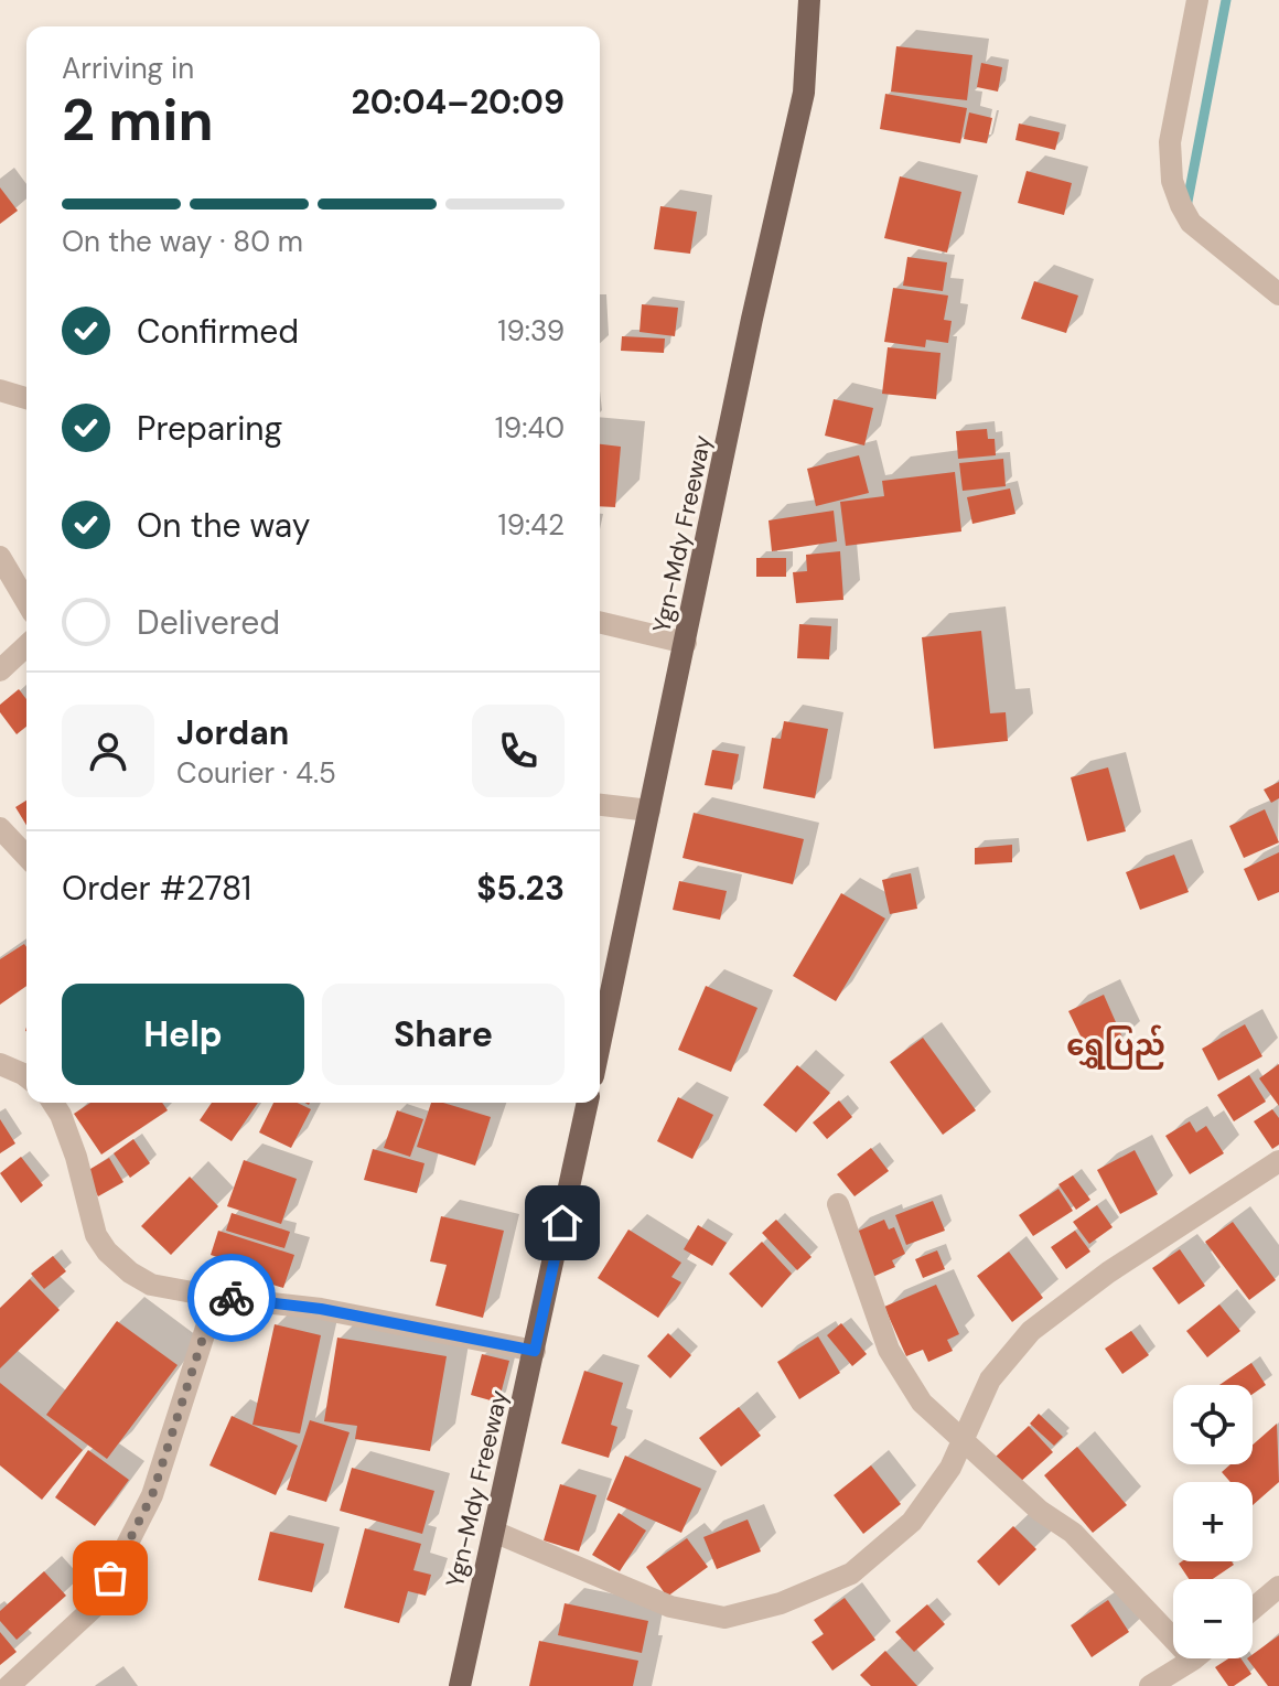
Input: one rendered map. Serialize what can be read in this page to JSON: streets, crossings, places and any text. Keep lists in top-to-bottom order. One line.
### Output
{"streets":{"main road":["Ygn-Mdy Freeway"]},"districts":["ရွှေပြည်"],"page":{"heading":["2 min","Arriving in","20:04–20:09"],"panel":["Jordan","Courier · 4.5","Order #2781","$5.23"],"bar":"On the way · 80 m","list":[["Confirmed","19:39"],["Preparing","19:40"],["On the way","19:42"],"Delivered"],"buttons":["Help","Share"],"map_buttons":["+","−"]}}
